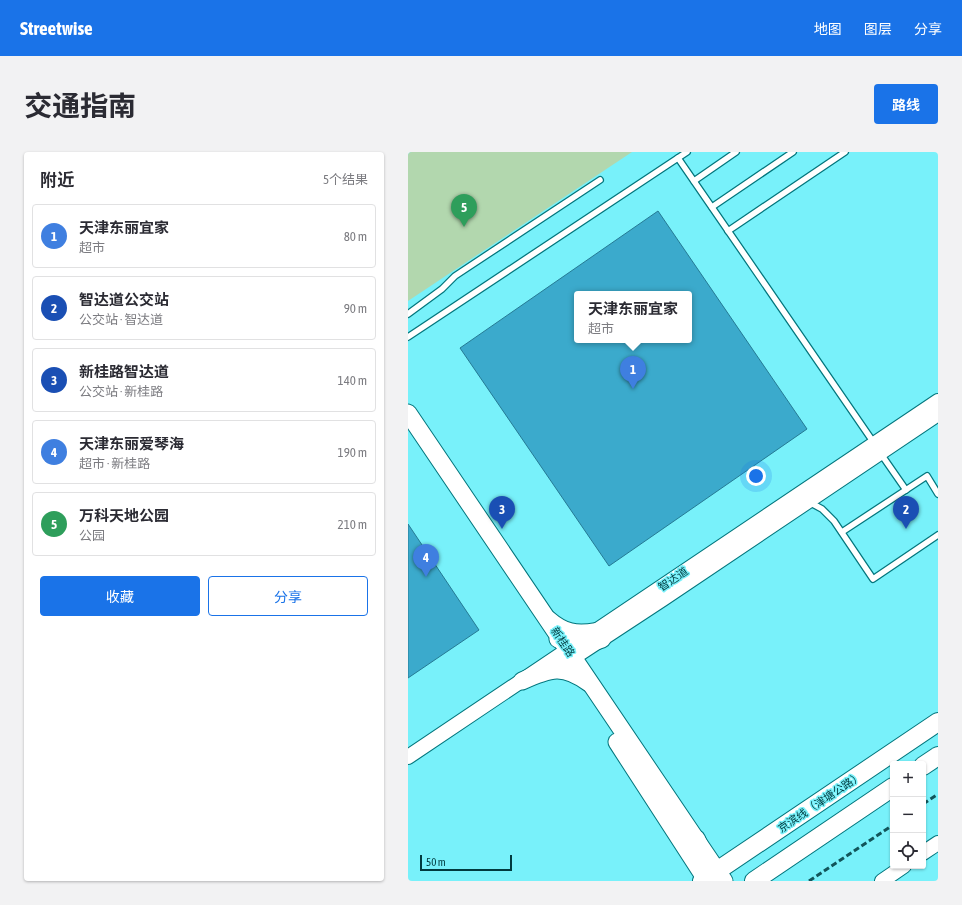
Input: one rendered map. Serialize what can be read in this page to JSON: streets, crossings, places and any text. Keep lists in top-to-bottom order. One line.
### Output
{"streets":{"highway":["京滨线（津塘公路）"],"main road":["新桂路"],"street":["智达道"]},"crossings":[["新桂路","京滨线（津塘公路）"]],"scale_bar":"50 m","page":{"header":"Streetwise","nav":["地图","图层","分享"],"title":"交通指南","buttons":["路线",["收藏","分享"]],"heading":["附近","5个结果"],"pins":["5","1","2","3","4"],"list":[{"mark":"1","name":"天津东丽宜家","note":"超市","value":"80 m"},{"mark":"2","name":"智达道公交站","note":"公交站 · 智达道","value":"90 m"},{"mark":"3","name":"新桂路智达道","note":"公交站 · 新桂路","value":"140 m"},{"mark":"4","name":"天津东丽爱琴海","note":"超市 · 新桂路","value":"190 m"},{"mark":"5","name":"万科天地公园","note":"公园","value":"210 m"}],"popup":["天津东丽宜家","超市"],"map_buttons":["+","−"],"scale":"50 m"}}
